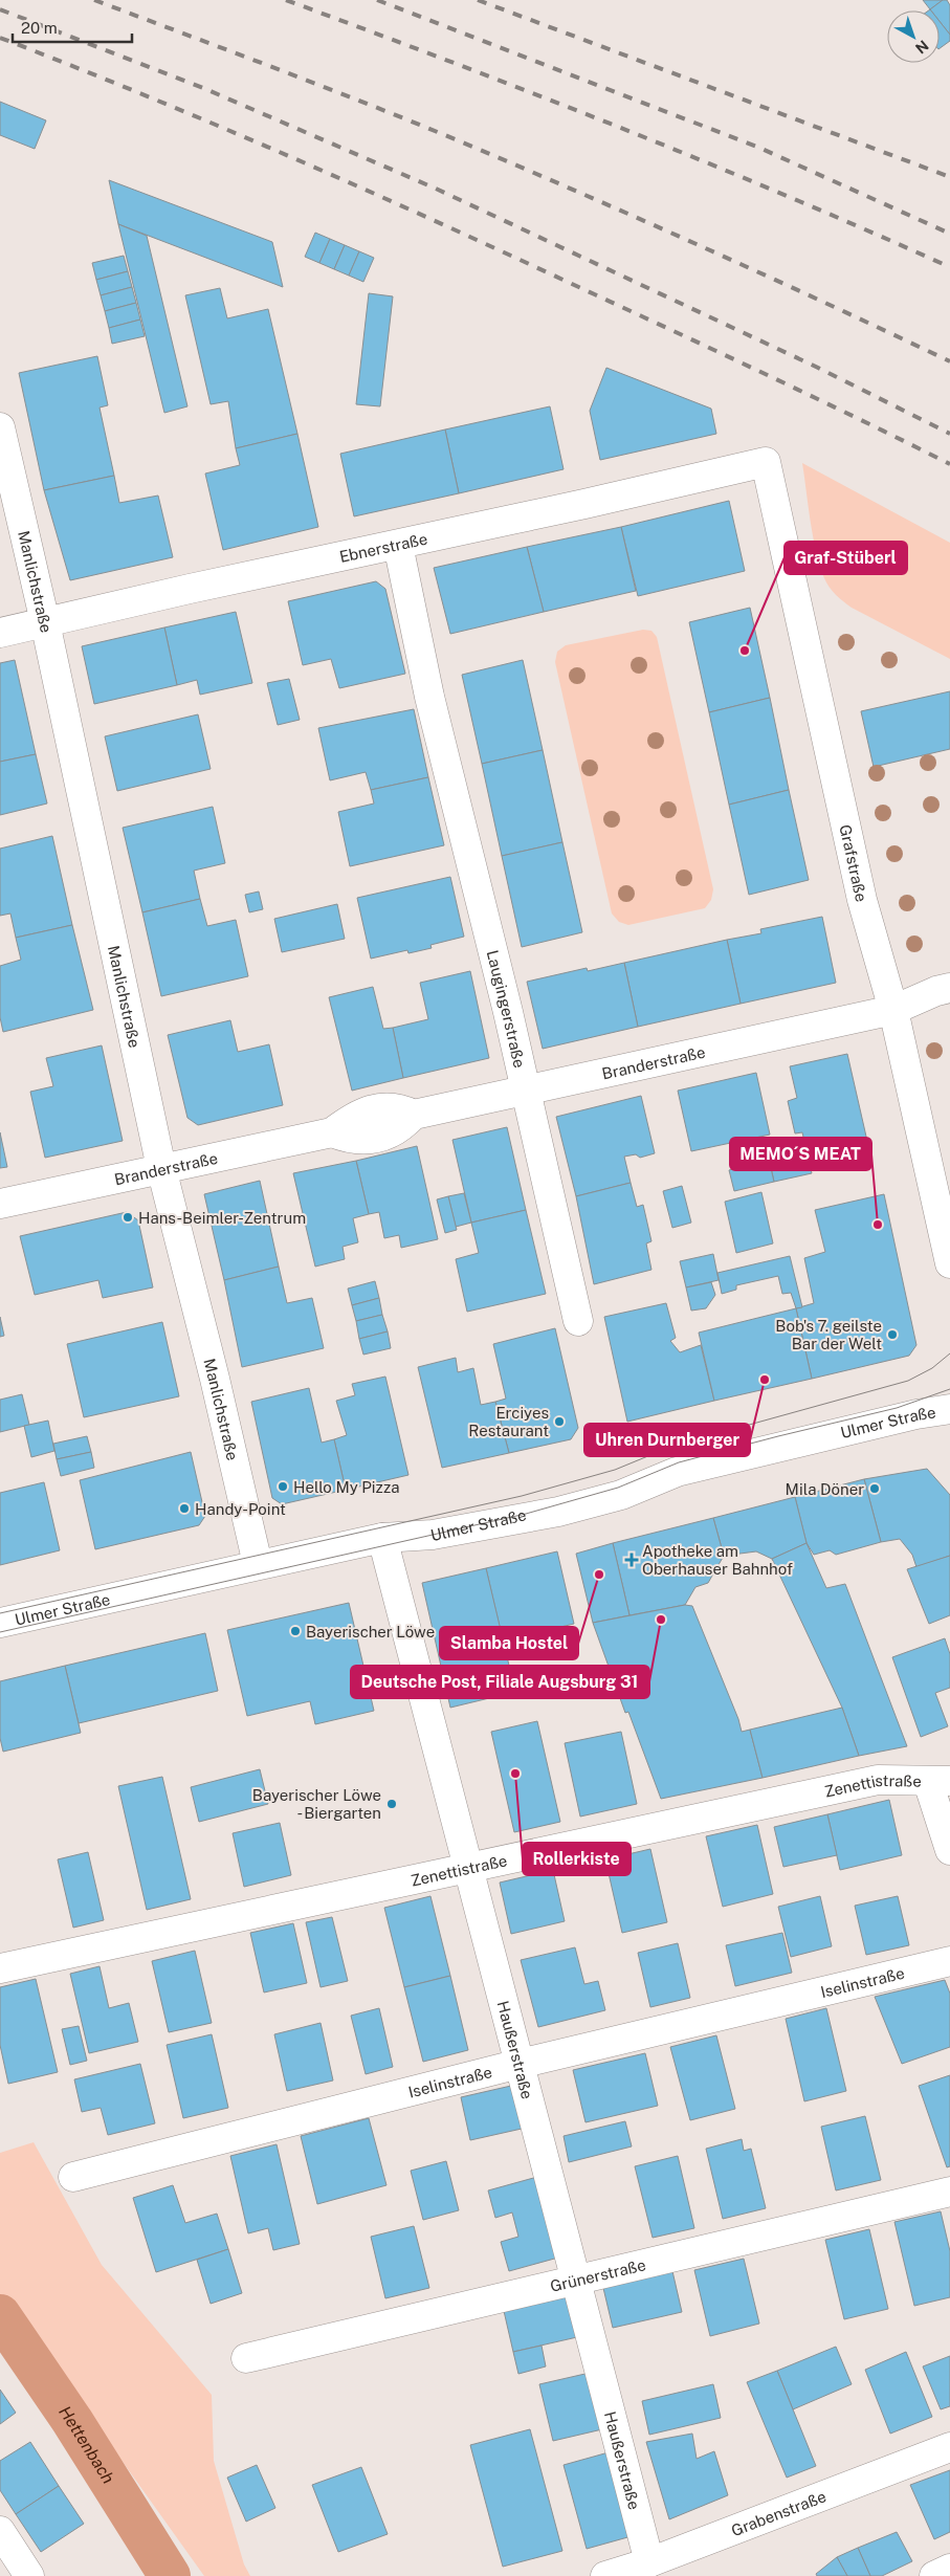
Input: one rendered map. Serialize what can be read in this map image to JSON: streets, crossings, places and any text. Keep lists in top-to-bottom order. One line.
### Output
{"streets":{"street":["Ebnerstraße","Manlichstraße","Grafstraße","Laugingerstraße","Branderstraße","Ulmer Straße","Zenettistraße","Iselinstraße","Haußerstraße","Grünerstraße","Grabenstraße"]},"crossings":[["Ebnerstraße","Manlichstraße"],["Ebnerstraße","Grafstraße"],["Ebnerstraße","Laugingerstraße"],["Manlichstraße","Branderstraße"],["Manlichstraße","Ulmer Straße"],["Grafstraße","Branderstraße"],["Laugingerstraße","Branderstraße"],["Ulmer Straße","Haußerstraße"],["Zenettistraße","Haußerstraße"],["Iselinstraße","Haußerstraße"],["Haußerstraße","Grünerstraße"],["Haußerstraße","Grabenstraße"]],"water":["Hettenbach"],"places":{"other":["Graf-Stüberl","Hans-Beimler-Zentrum","MEMO´S MEAT","Bob's 7. geilste Bar der Welt","Uhren Durnberger","Erciyes Restaurant","Hello My Pizza","Mila Döner","Handy-Point","Slamba Hostel","Deutsche Post, Filiale Augsburg 31","Bayerischer Löwe","Rollerkiste","Bayerischer Löwe - Biergarten"],"health":["Apotheke am Oberhauser Bahnhof"]},"scale_bar":"20 m","north":"bottom right"}
